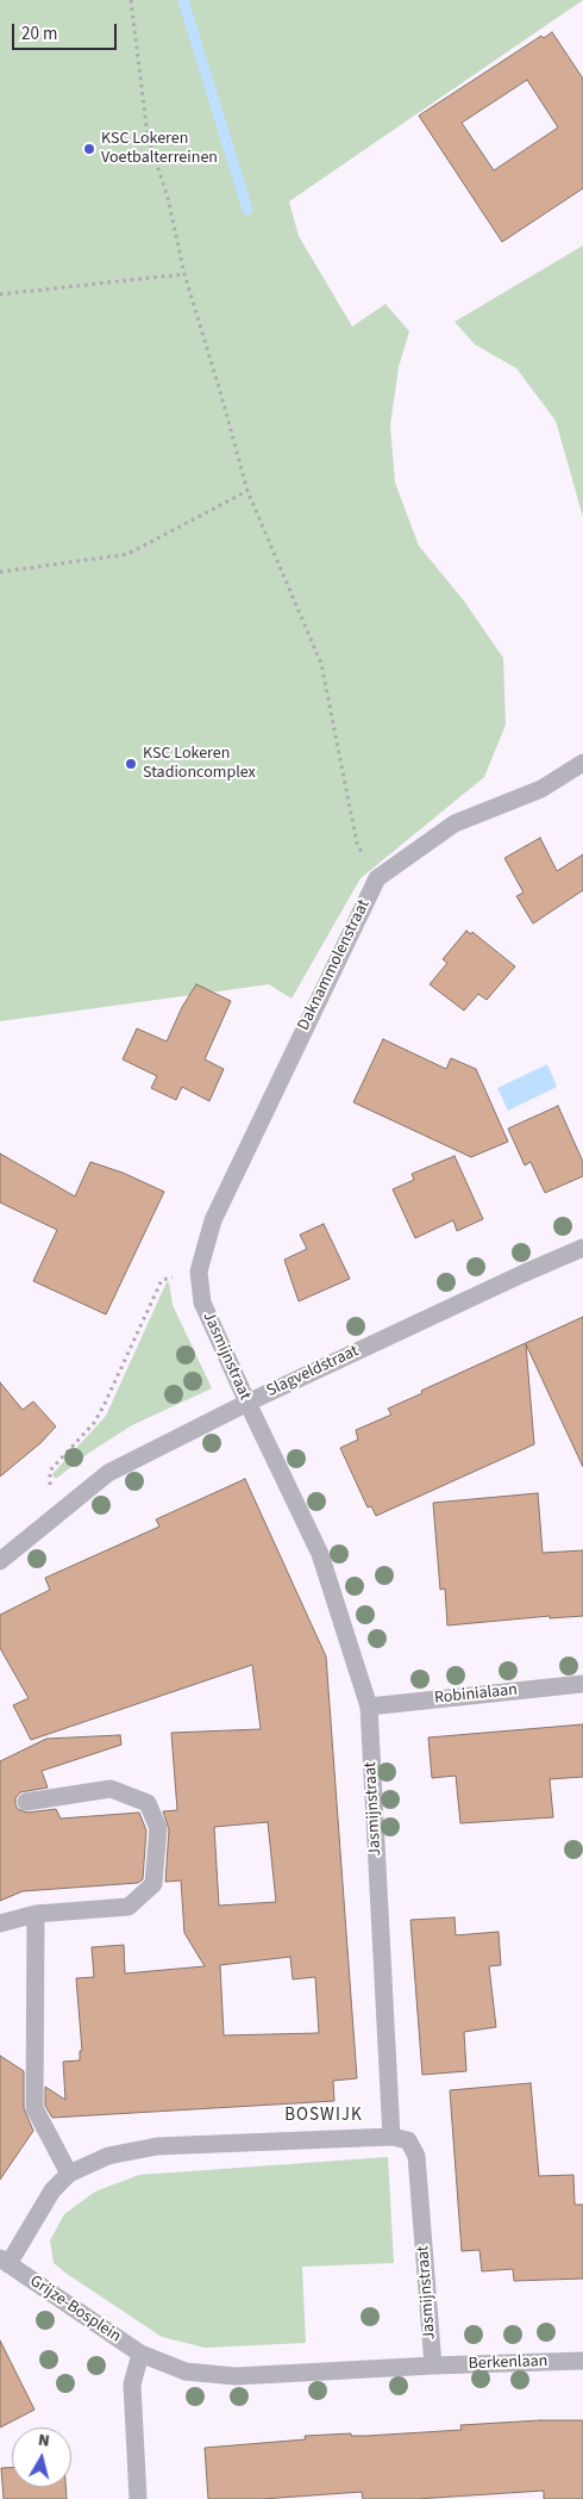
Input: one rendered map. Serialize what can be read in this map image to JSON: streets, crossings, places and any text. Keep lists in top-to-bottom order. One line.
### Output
{"streets":{"street":["Daknammolenstraat","Jasmijnstraat","Slagveldstraat","Robinialaan","Grijze-Bosplein","Berkenlaan"]},"crossings":[["Daknammolenstraat","Jasmijnstraat"],["Jasmijnstraat","Slagveldstraat"],["Jasmijnstraat","Robinialaan"],["Jasmijnstraat","Grijze-Bosplein"],["Jasmijnstraat","Berkenlaan"],["Grijze-Bosplein","Berkenlaan"]],"districts":["BOSWIJK"],"places":["KSC Lokeren Voetbalterreinen","KSC Lokeren Stadioncomplex"],"scale_bar":"20 m","north":"top"}
